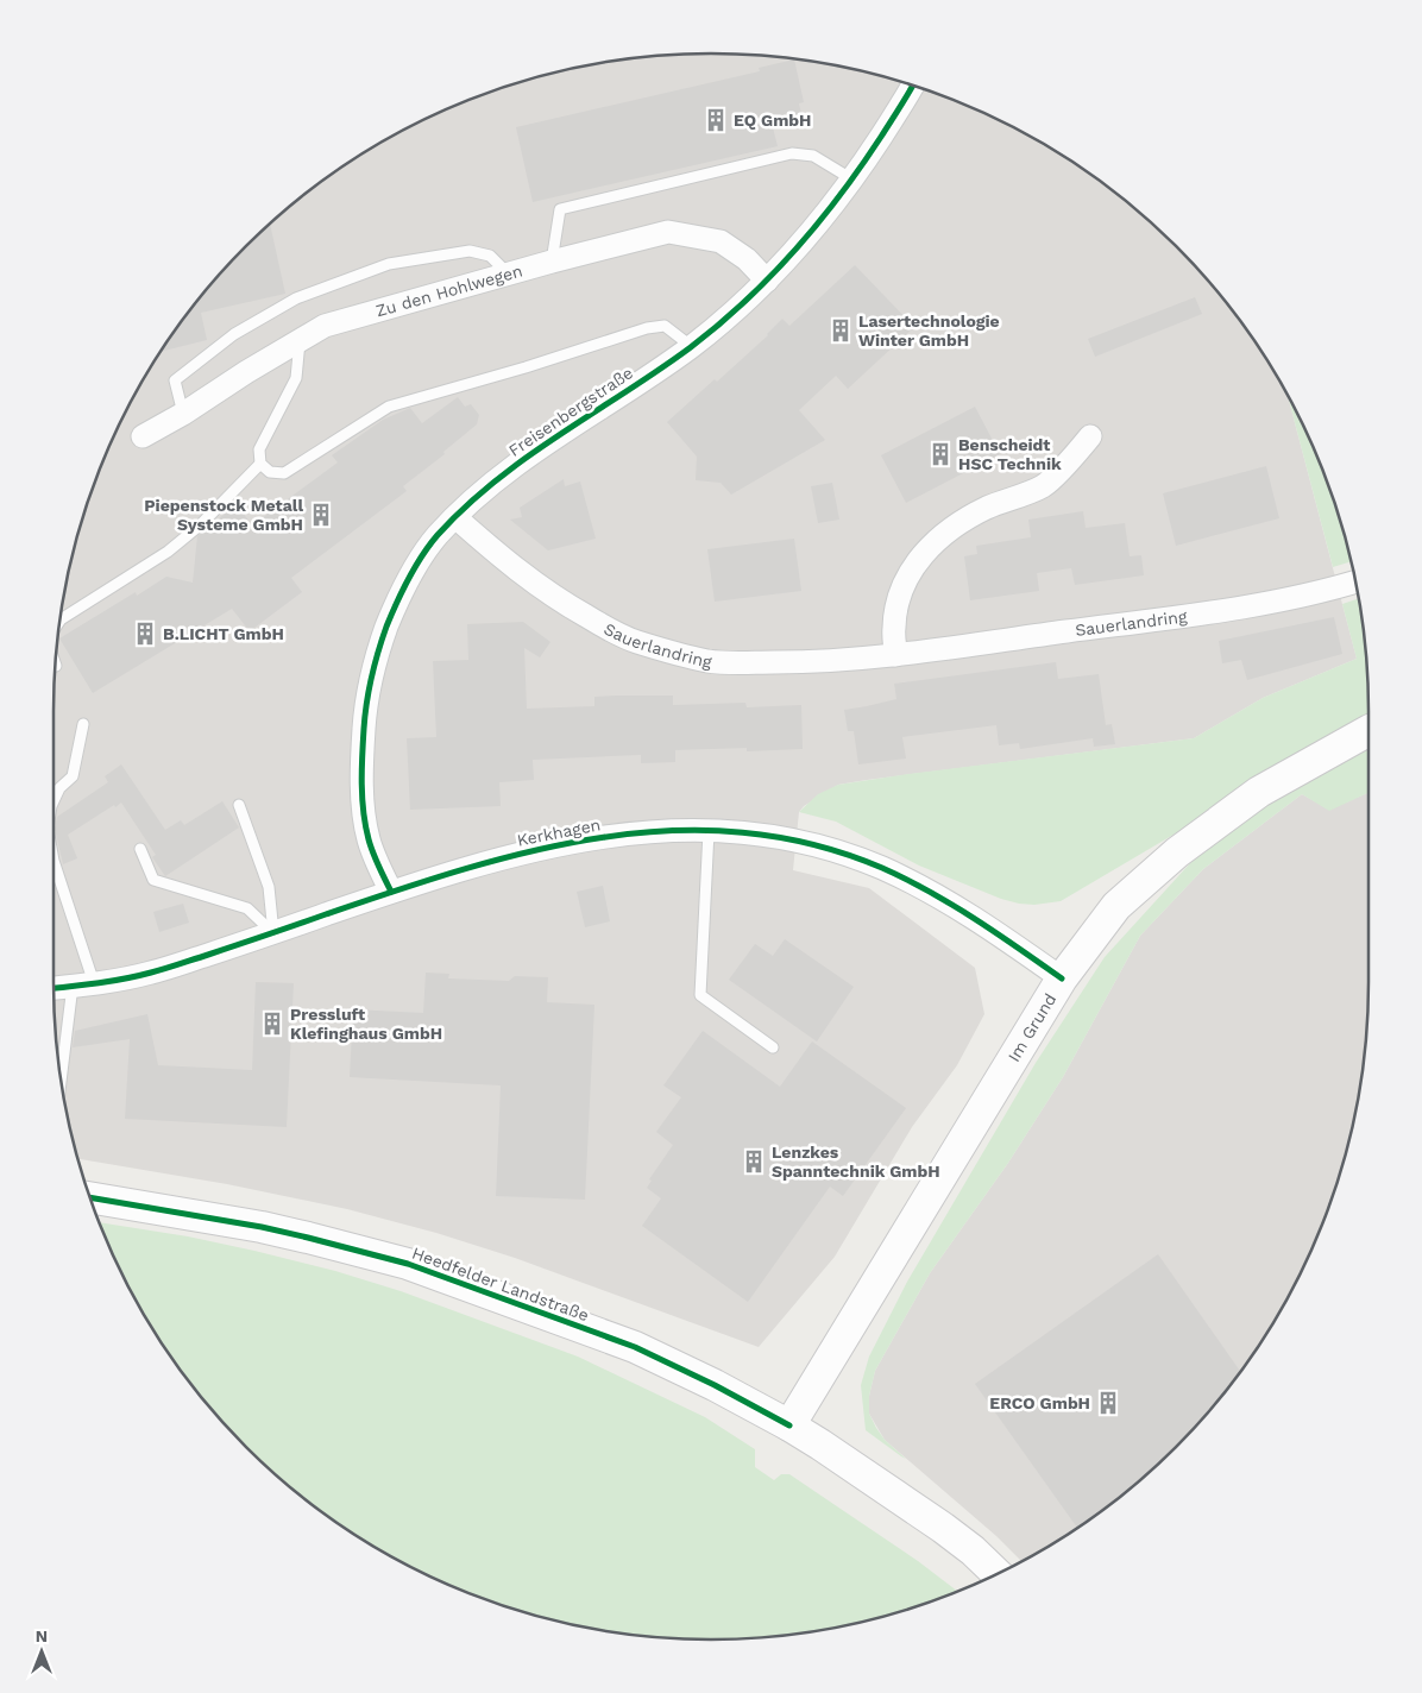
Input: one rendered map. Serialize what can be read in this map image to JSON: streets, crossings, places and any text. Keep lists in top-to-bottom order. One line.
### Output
{"streets":{"main road":["Im Grund","Heedfelder Landstraße"],"street":["Zu den Hohlwegen","Freisenbergstraße","Sauerlandring","Kerkhagen"]},"crossings":[["Zu den Hohlwegen","Freisenbergstraße"],["Freisenbergstraße","Sauerlandring"],["Freisenbergstraße","Kerkhagen"],["Kerkhagen","Im Grund"],["Im Grund","Heedfelder Landstraße"]],"places":{"building":["EQ GmbH","Lasertechnologie Winter GmbH","Benscheidt HSC Technik","Piepenstock Metall Systeme GmbH","B.LICHT GmbH","Pressluft Klefinghaus GmbH","Lenzkes Spanntechnik GmbH","ERCO GmbH"]},"north":"top"}
